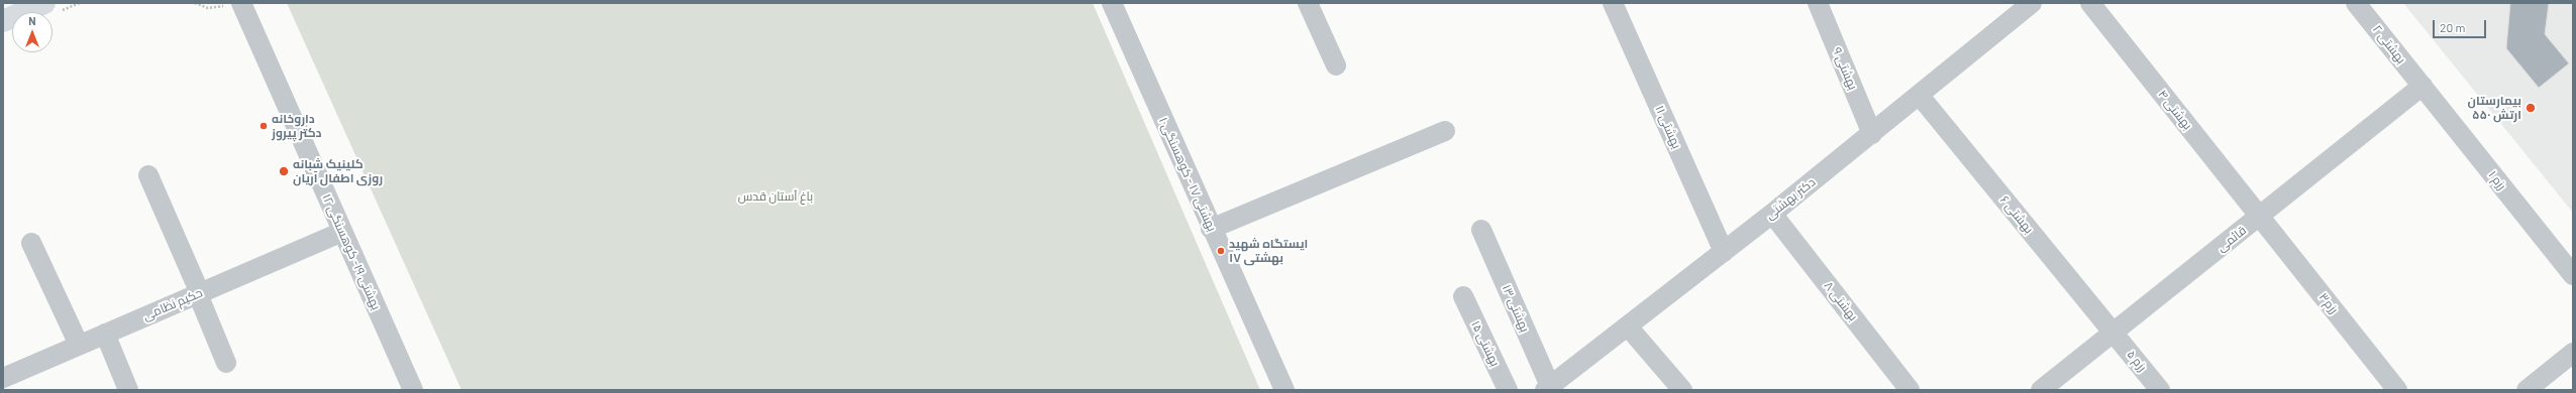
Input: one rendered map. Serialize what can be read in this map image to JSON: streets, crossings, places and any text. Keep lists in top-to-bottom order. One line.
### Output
{"streets":{"street":["بهشتی ۲","بهشتی ۹","بهشتی ۴","بهشتی ۱۱","بهشتی ۱۷ - کوهسنگی۱۰","رزم ۱","دکتر بهشتی","بهشتی ۶","قائمی","بهشتی ۱۹- کوهسنگی ۱۲","بهشتی ۸","رزم۳","حکیم نظامی","بهشتی ۱۳","بهشتی ۱۵","رزم ۵"]},"crossings":[["بهشتی ۲","رزم ۱"],["بهشتی ۲","قائمی"],["بهشتی ۹","دکتر بهشتی"],["بهشتی ۴","قائمی"],["بهشتی ۴","رزم۳"],["بهشتی ۱۱","دکتر بهشتی"],["رزم ۱","قائمی"],["دکتر بهشتی","بهشتی ۶"],["دکتر بهشتی","بهشتی ۸"],["دکتر بهشتی","بهشتی ۱۳"],["بهشتی ۶","قائمی"],["بهشتی ۶","رزم ۵"],["قائمی","رزم۳"],["قائمی","رزم ۵"],["بهشتی ۱۹- کوهسنگی ۱۲","حکیم نظامی"]],"parks":["باغ آستان قدس"],"places":["بیمارستان ۵۵۰ ارتش","داروخانه دکتر پیروز","کلینیک شبانه روزی اطفال آریان","ایستگاه شهید بهشتی ۱۷"],"scale_bar":"20 m","north":"top"}
